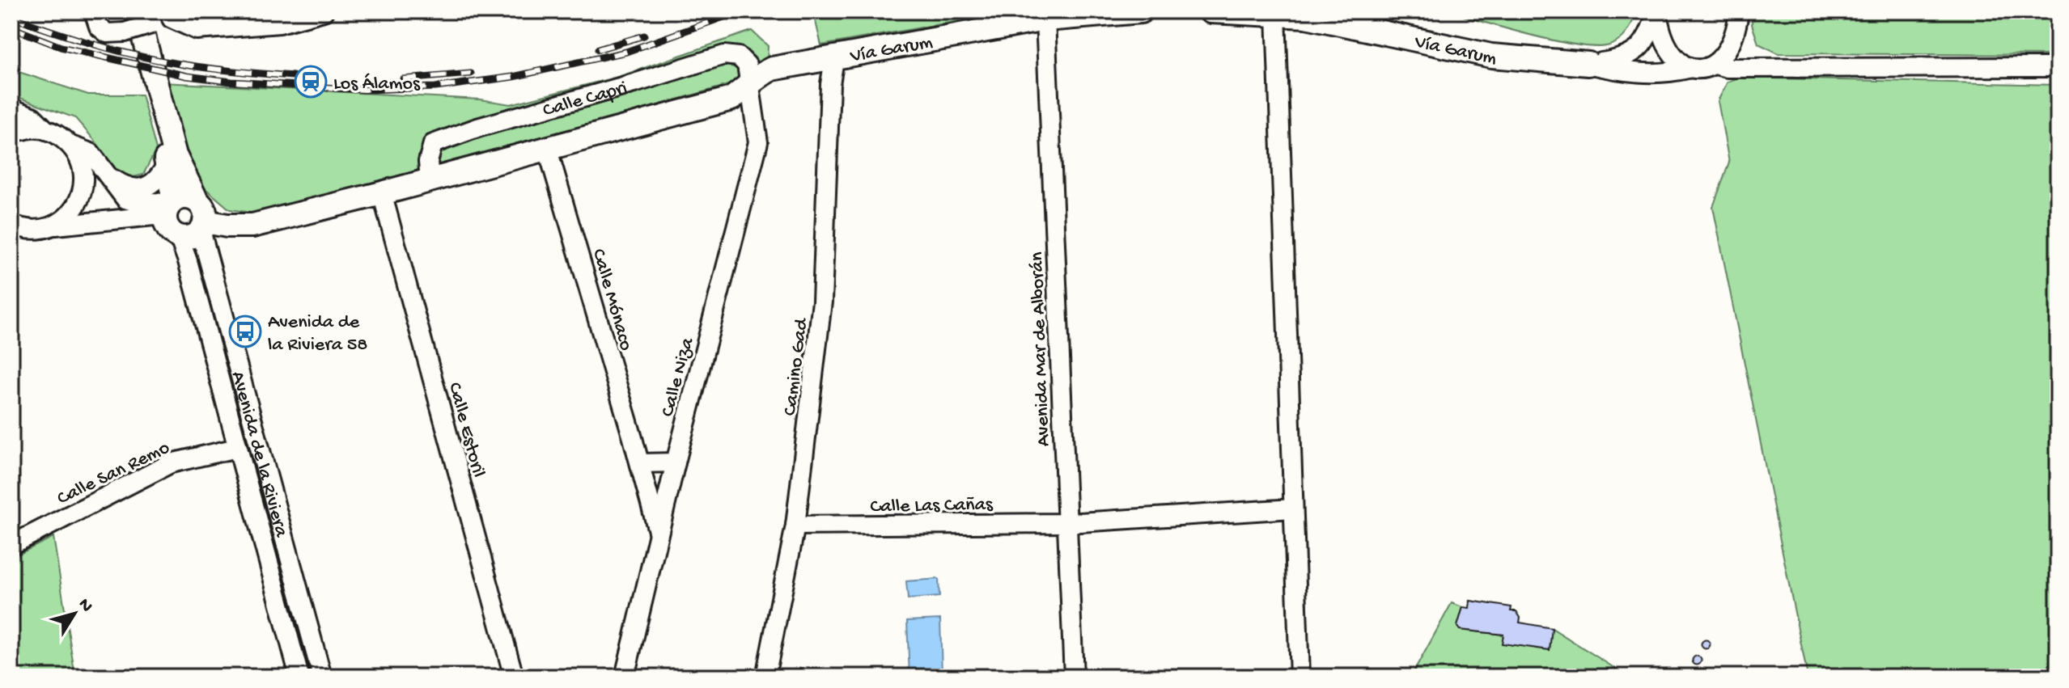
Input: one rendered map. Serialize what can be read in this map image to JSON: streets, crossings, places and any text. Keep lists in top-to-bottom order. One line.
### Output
{"streets":{"street":["Vía Garum","Calle Capri","Calle Mónaco","Avenida Mar de Alborán","Camino Gad","Calle Niza","Calle Estoril","Avenida de la Riviera","Calle San Remo","Calle Las Cañas"]},"crossings":[["Vía Garum","Calle Capri"],["Vía Garum","Avenida Mar de Alborán"],["Vía Garum","Camino Gad"],["Calle Capri","Calle Mónaco"],["Calle Capri","Camino Gad"],["Calle Capri","Calle Niza"],["Calle Capri","Calle Estoril"],["Calle Capri","Avenida de la Riviera"],["Calle Mónaco","Calle Niza"],["Avenida Mar de Alborán","Calle Las Cañas"],["Camino Gad","Calle Las Cañas"],["Avenida de la Riviera","Calle San Remo"]],"places":{"station":["Los Álamos"],"bus stop":["Avenida de la Riviera 58"]},"north":"top right"}
